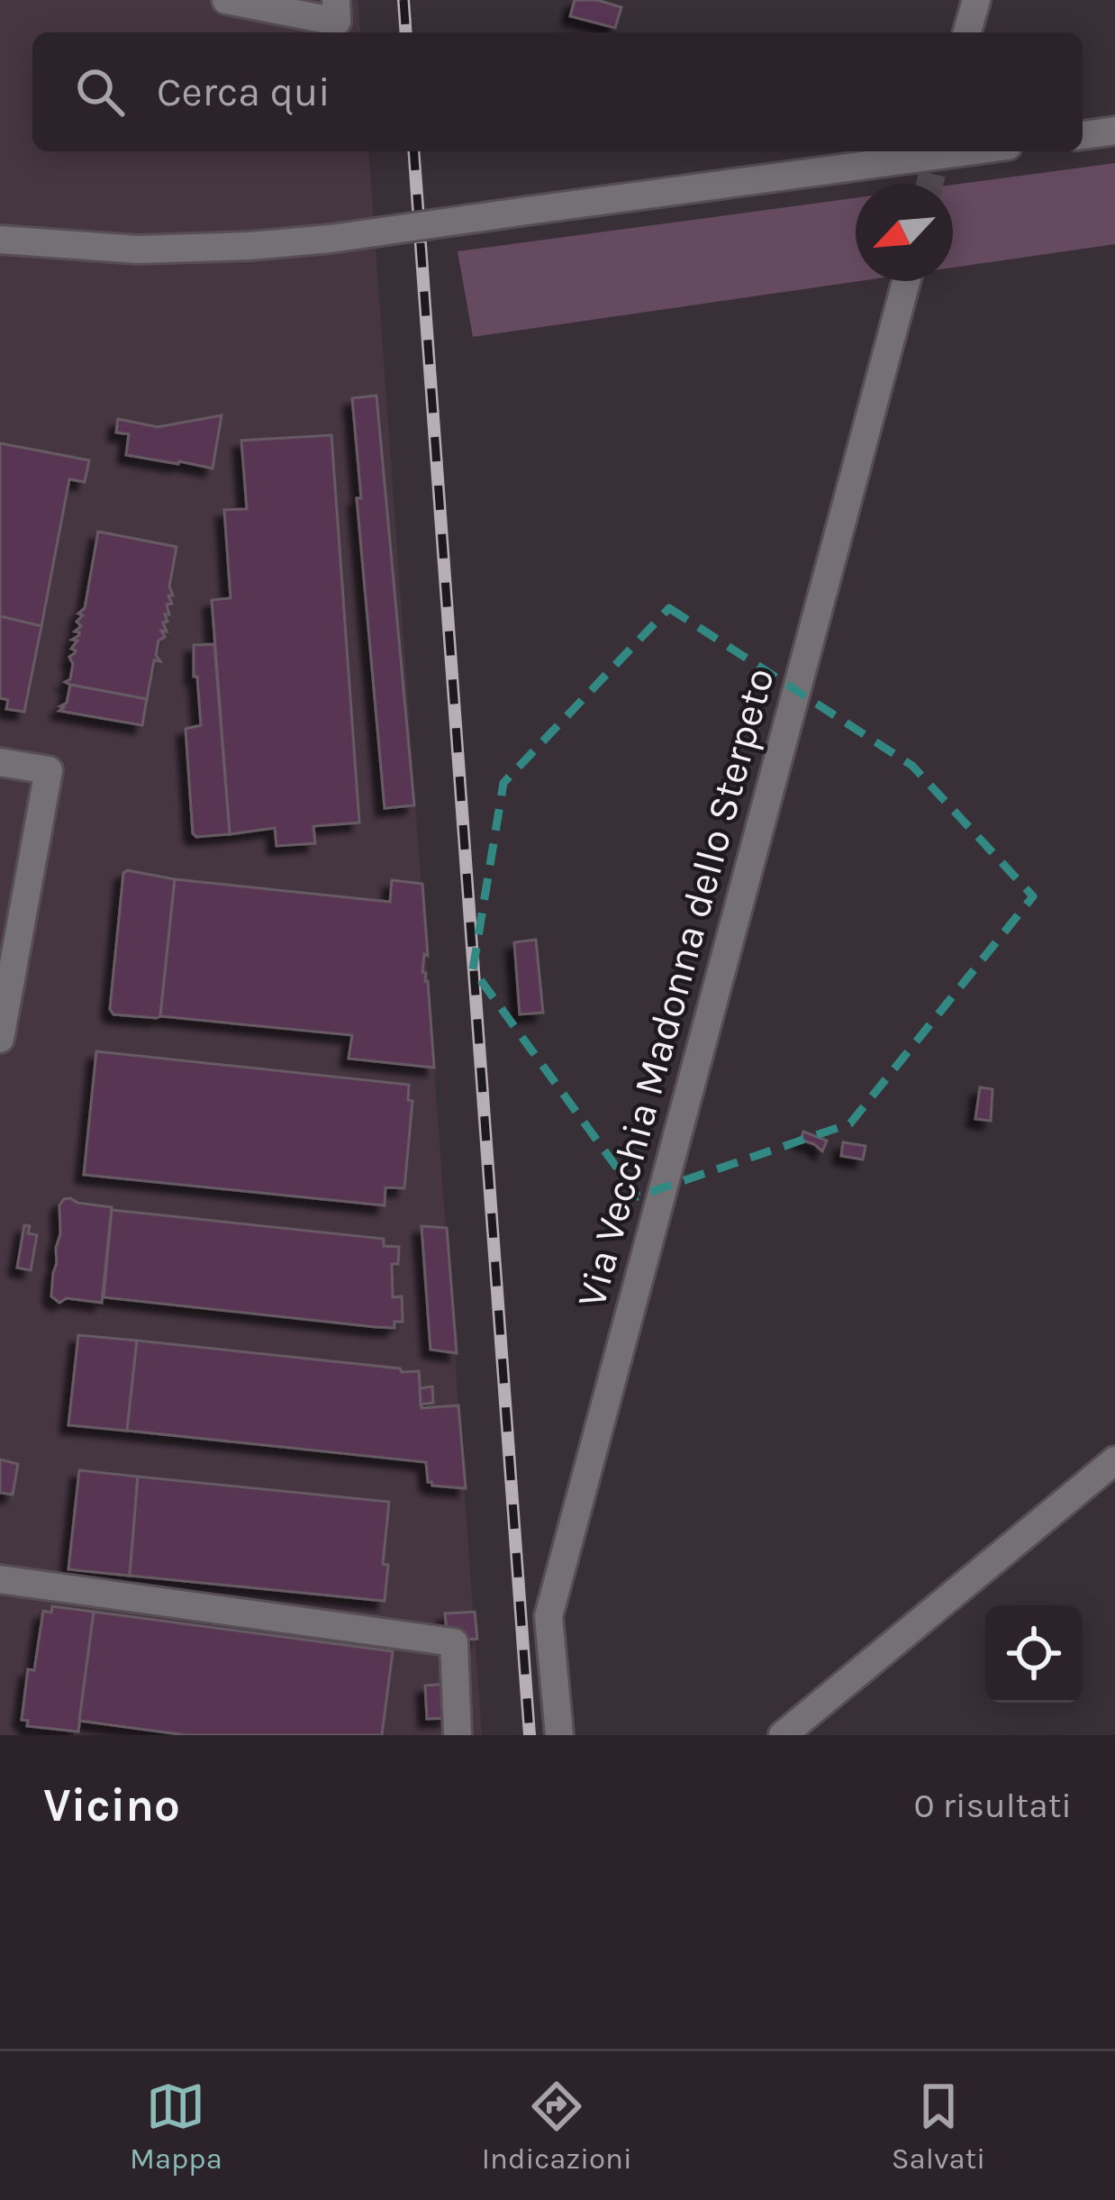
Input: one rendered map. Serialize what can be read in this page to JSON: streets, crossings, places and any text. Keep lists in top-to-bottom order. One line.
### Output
{"streets":{"street":["Via Vecchia Madonna dello Sterpeto"]},"north":"bottom left","page":{"search":"Cerca qui","heading":["Vicino","0 risultati"],"nav":["Mappa","Indicazioni","Salvati"]}}
